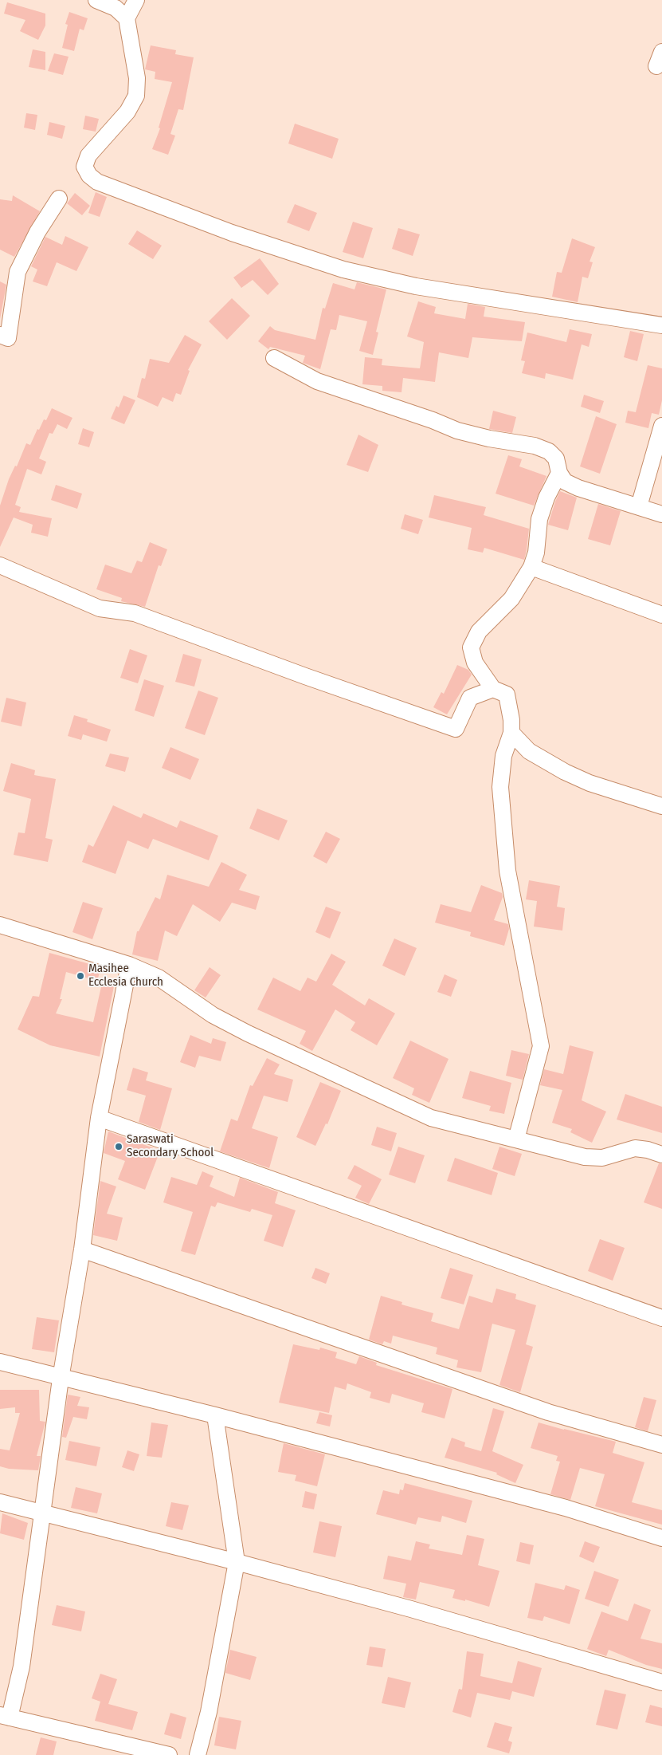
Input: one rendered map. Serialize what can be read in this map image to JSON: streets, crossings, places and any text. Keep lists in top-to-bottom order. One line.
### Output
{"places":["Masihee Ecclesia Church","Saraswati Secondary School"]}
